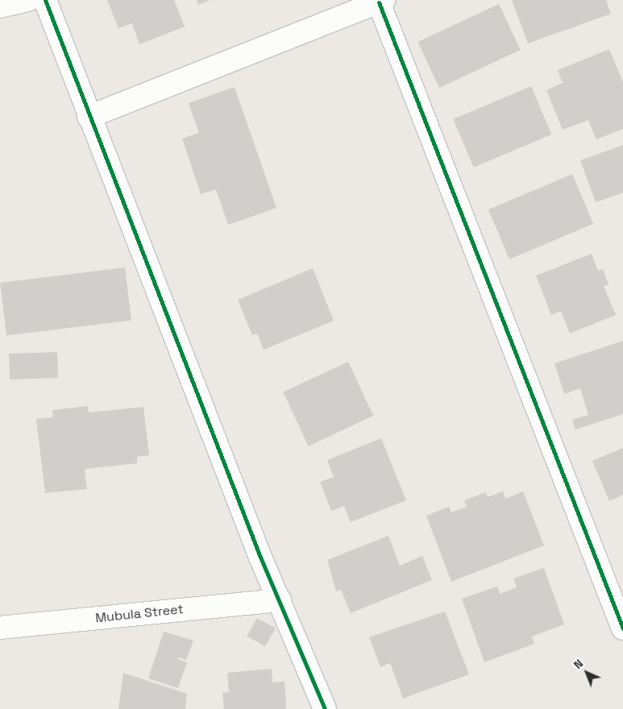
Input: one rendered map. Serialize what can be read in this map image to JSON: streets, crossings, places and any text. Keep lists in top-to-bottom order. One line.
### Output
{"streets":{"street":["Mubula Street"]},"north":"top left"}
